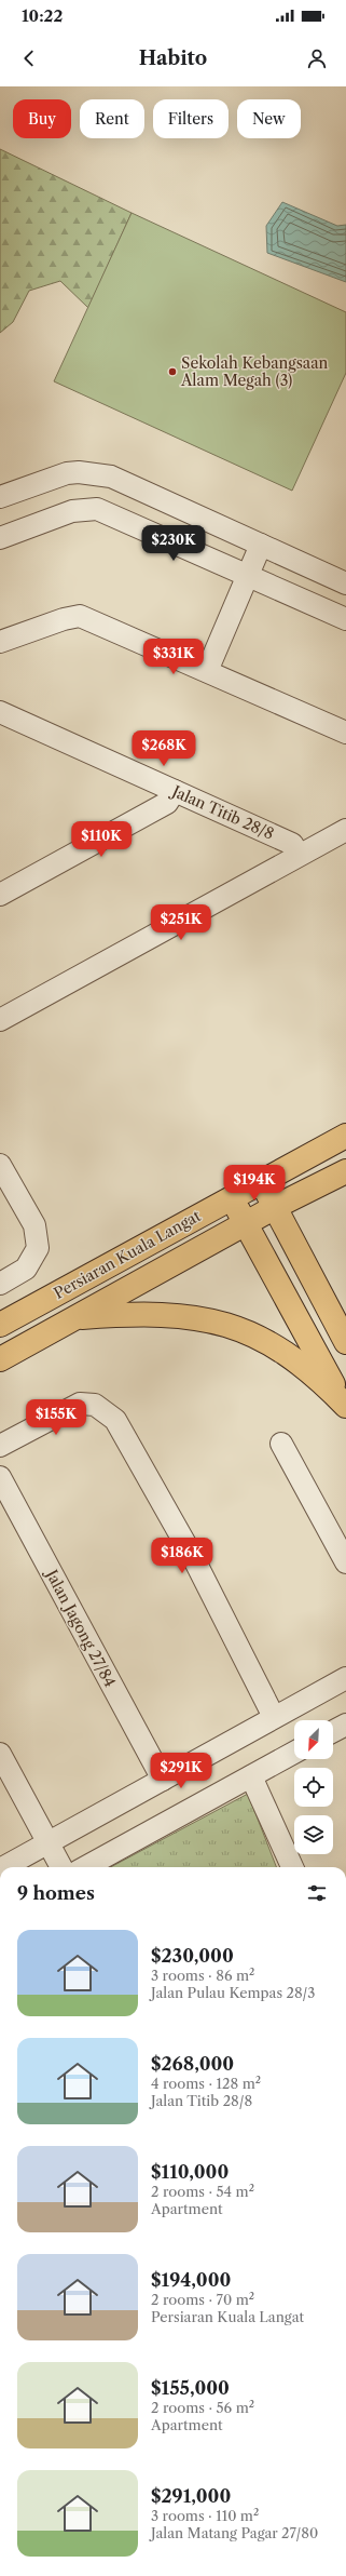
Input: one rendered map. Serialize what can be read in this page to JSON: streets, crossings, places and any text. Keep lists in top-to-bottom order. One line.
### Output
{"streets":{"main road":["Persiaran Kuala Langat"],"street":["Jalan Titib 28/8","Jalan Jagong 27/84"]},"places":["Sekolah Kebangsaan Alam Megah (3)"],"north":"bottom left","page":{"status":"10:22","header":"Habito","chip":["Buy","Rent","Filters","New"],"price":["$230K","$331K","$268K","$110K","$251K","$194K","$155K","$186K","$291K"],"heading":"9 homes","list":[{"name":"$230,000","note":"3 rooms · 86 m² · Jalan Pulau Kempas 28/3"},{"name":"$268,000","note":"4 rooms · 128 m² · Jalan Titib 28/8"},{"name":"$110,000","note":"2 rooms · 54 m² · Apartment"},{"name":"$194,000","note":"2 rooms · 70 m² · Persiaran Kuala Langat"},{"name":"$155,000","note":"2 rooms · 56 m² · Apartment"},{"name":"$291,000","note":"3 rooms · 110 m² · Jalan Matang Pagar 27/80"}]}}
